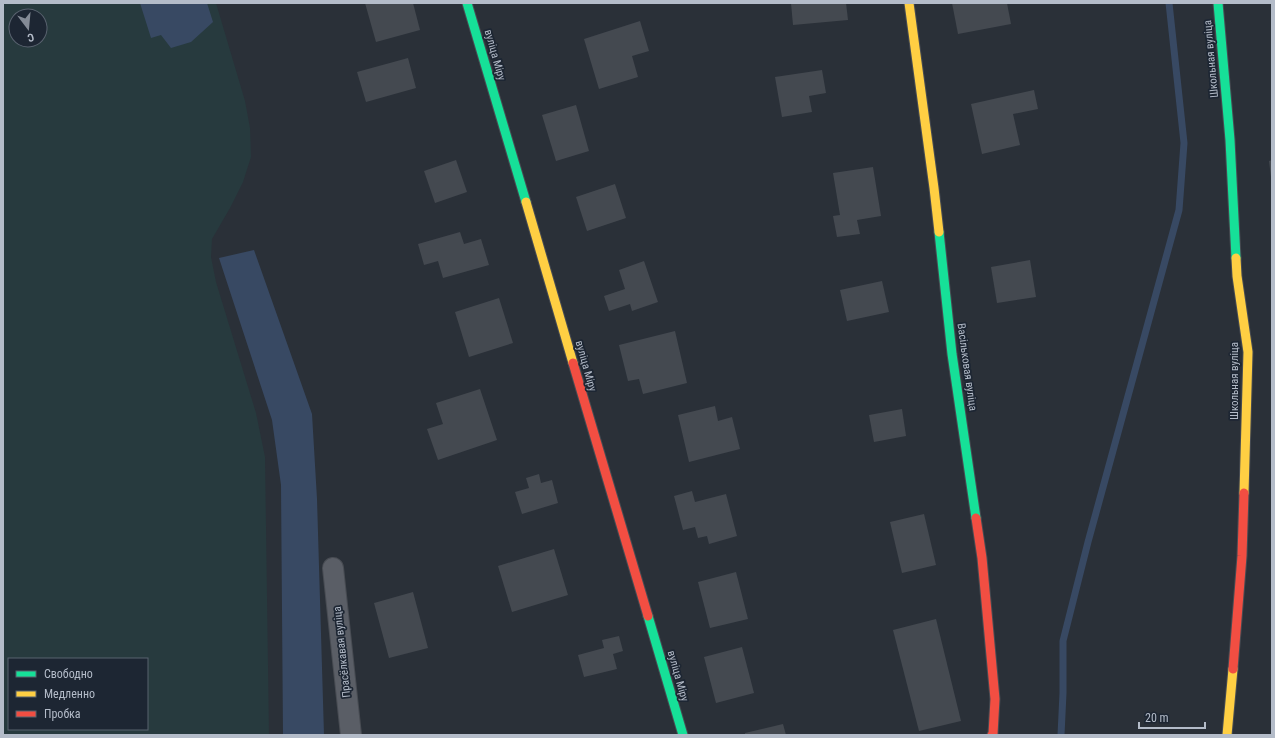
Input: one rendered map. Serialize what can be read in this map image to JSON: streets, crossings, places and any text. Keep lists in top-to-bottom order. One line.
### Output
{"streets":{"street":["вуліца Міру","Школьная вуліца","Васільковая вуліца","Прасёлкавая вуліца"]},"legend":["Свободно","Медленно","Пробка"],"scale_bar":"20 m","north":"bottom"}
